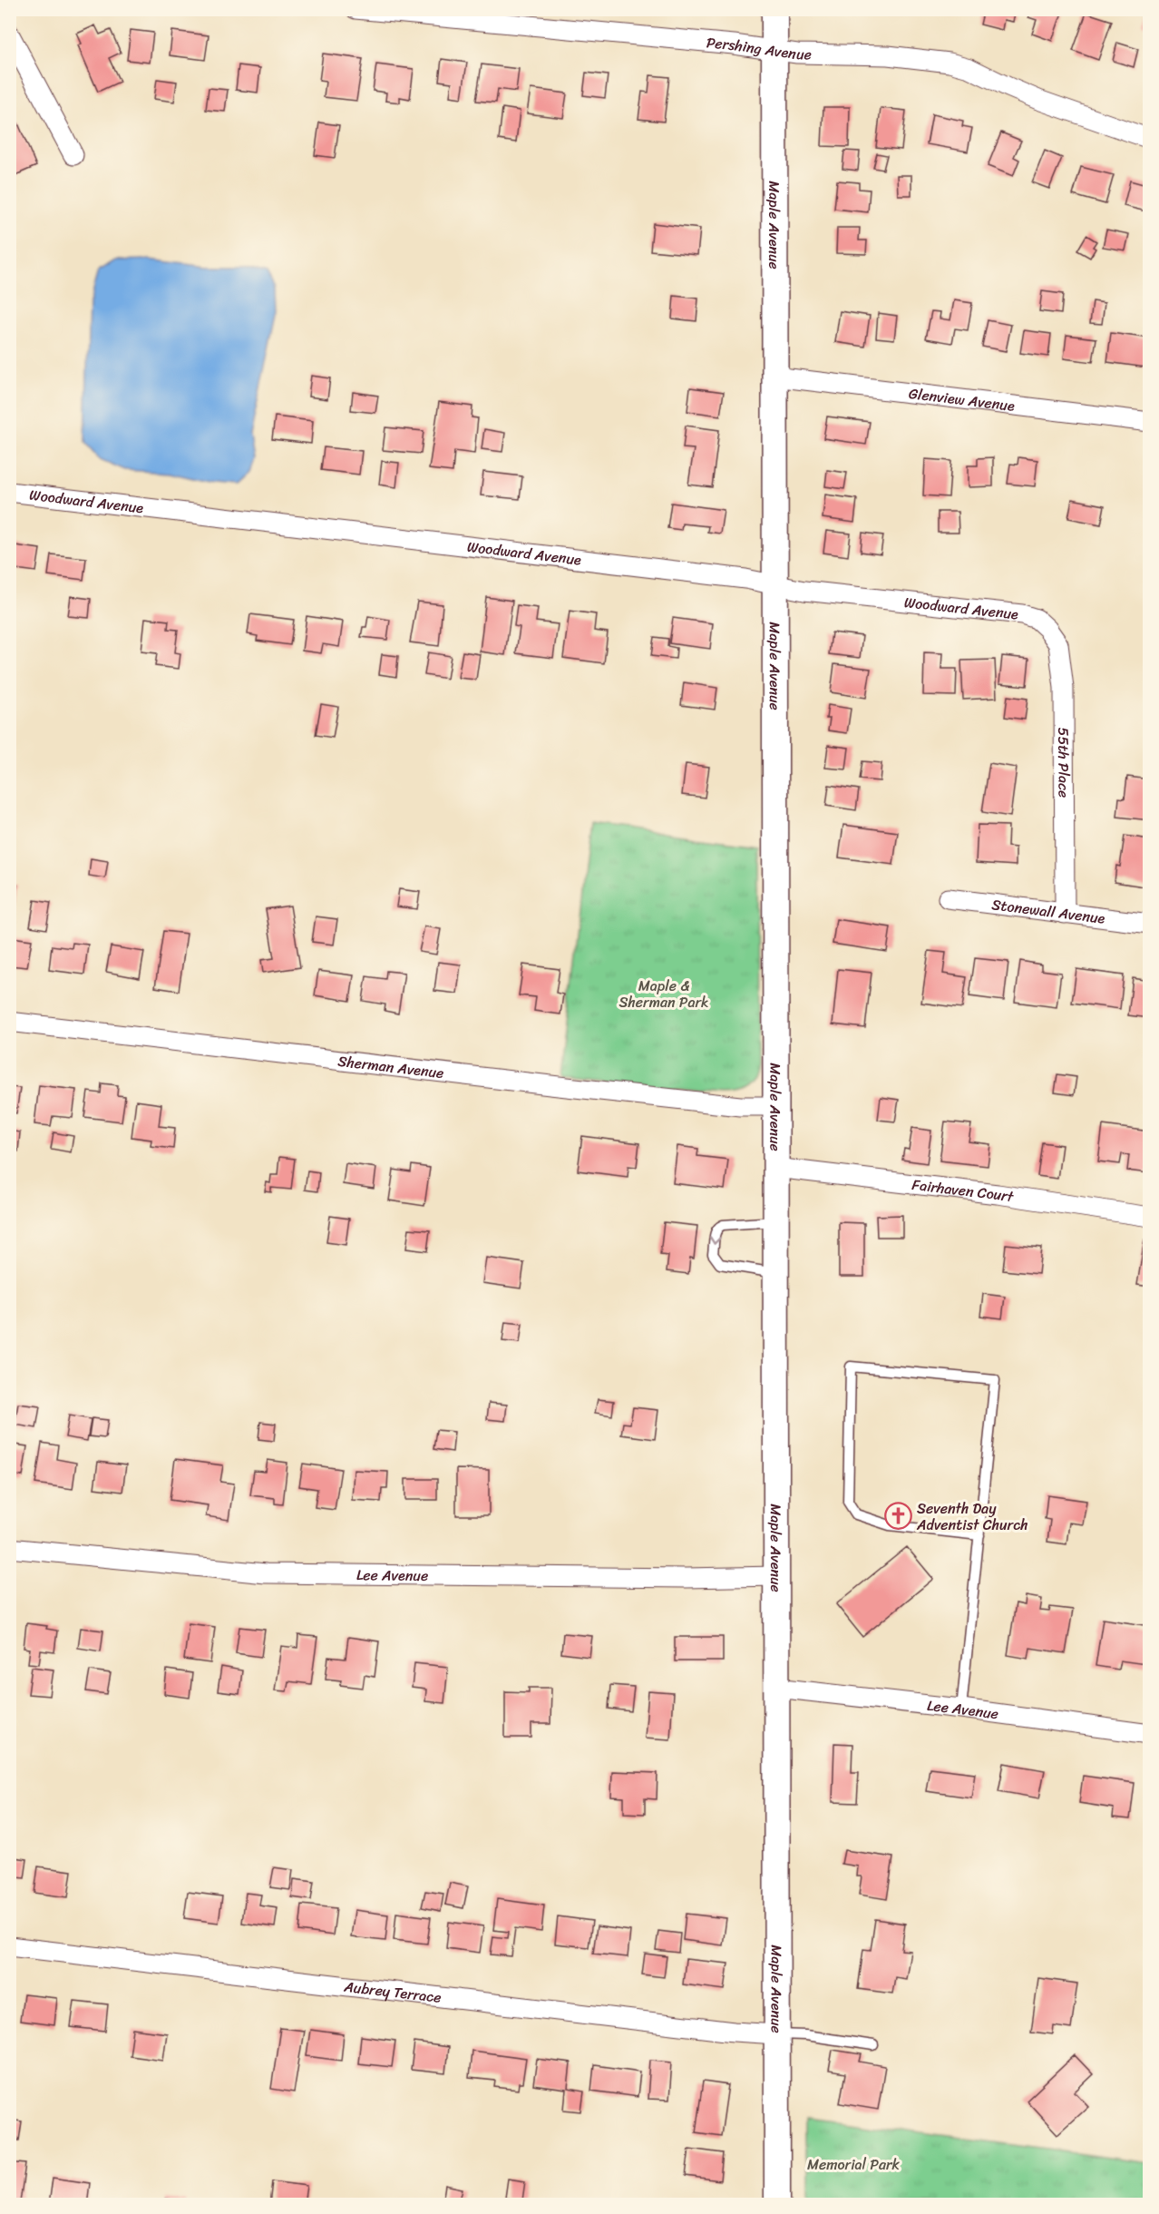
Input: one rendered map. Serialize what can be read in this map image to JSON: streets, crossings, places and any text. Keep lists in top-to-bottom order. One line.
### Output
{"streets":{"main road":["Maple Avenue"],"street":["Pershing Avenue","Glenview Avenue","Woodward Avenue","55th Place","Stonewall Avenue","Sherman Avenue","Fairhaven Court","Lee Avenue","Aubrey Terrace"]},"crossings":[["Pershing Avenue","Maple Avenue"],["Maple Avenue","Glenview Avenue"],["Maple Avenue","Woodward Avenue"],["Maple Avenue","Sherman Avenue"],["Maple Avenue","Fairhaven Court"],["Maple Avenue","Lee Avenue"],["Maple Avenue","Aubrey Terrace"],["Woodward Avenue","55th Place"],["55th Place","Stonewall Avenue"]],"parks":["Maple & Sherman Park","Memorial Park"],"places":{"church":["Seventh Day Adventist Church"]}}
